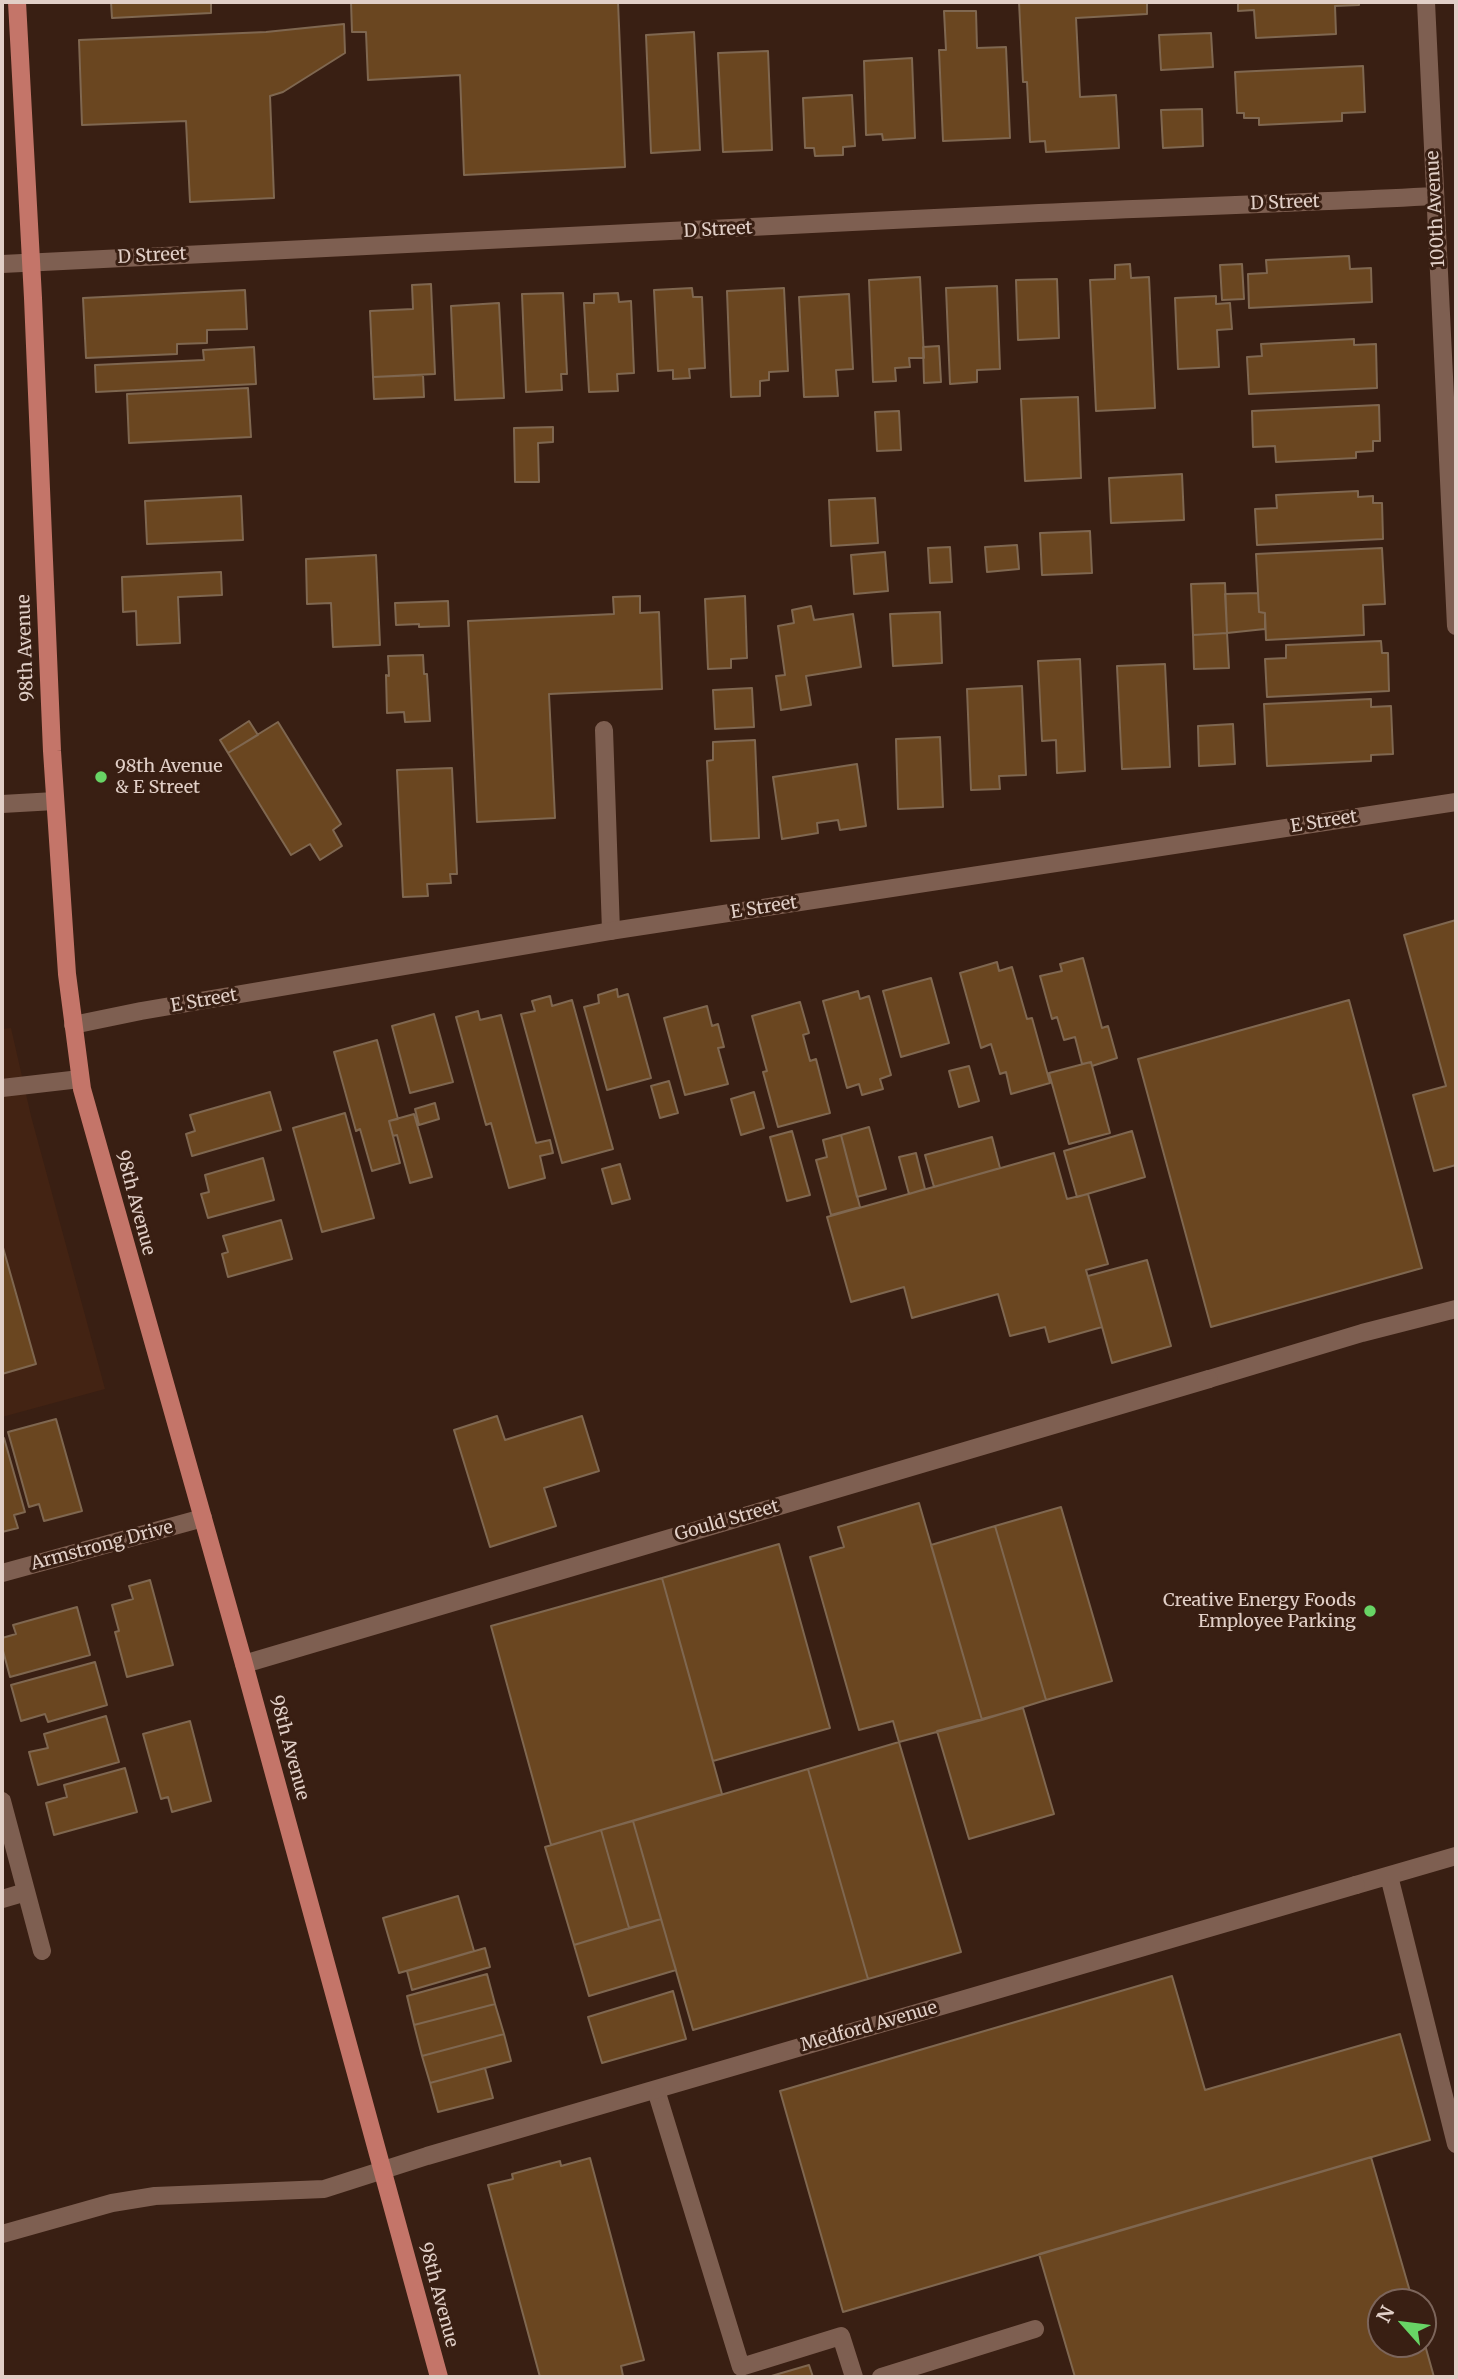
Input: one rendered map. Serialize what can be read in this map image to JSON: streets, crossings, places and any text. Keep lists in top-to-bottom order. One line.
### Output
{"streets":{"main road":["98th Avenue"],"street":["D Street","100th Avenue","E Street","Gould Street","Armstrong Drive","Medford Avenue"]},"crossings":[["D Street","100th Avenue"],["D Street","98th Avenue"],["98th Avenue","E Street"],["98th Avenue","Gould Street"],["98th Avenue","Armstrong Drive"],["98th Avenue","Medford Avenue"]],"places":["98th Avenue & E Street","Creative Energy Foods Employee Parking"],"north":"top left"}
